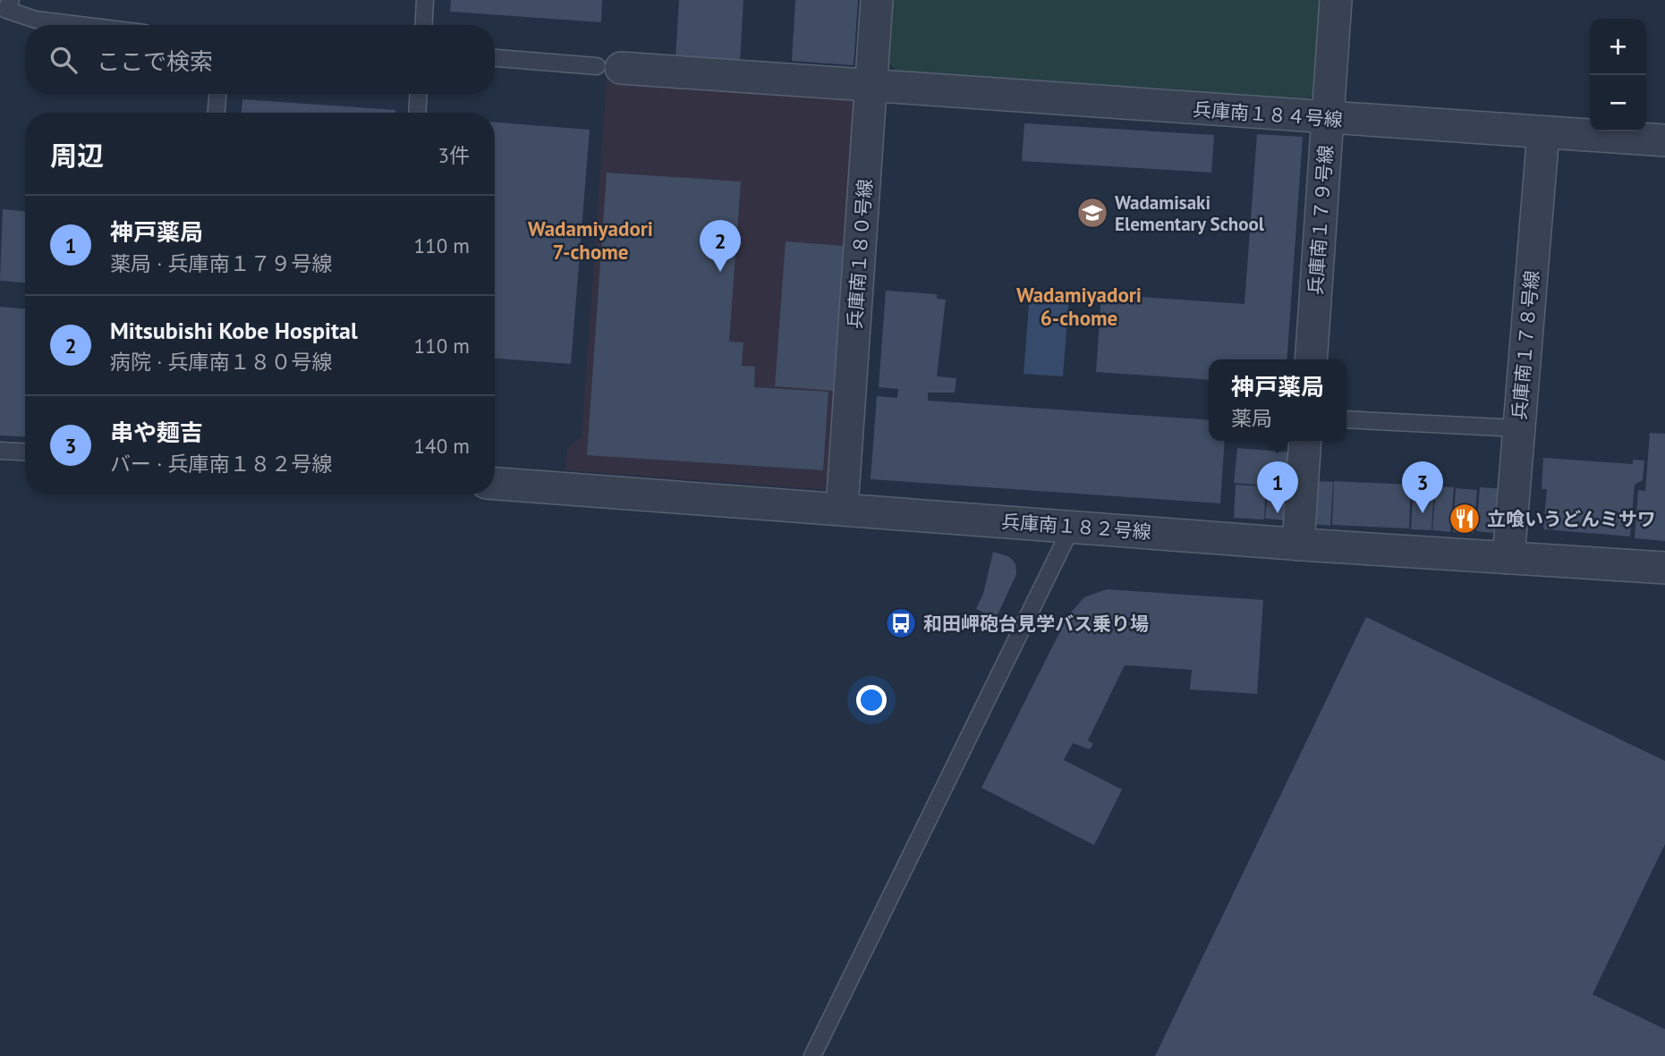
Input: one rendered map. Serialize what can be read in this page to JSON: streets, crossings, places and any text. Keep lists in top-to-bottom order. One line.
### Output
{"streets":{"street":["兵庫南１８４号線","兵庫南１７９号線","兵庫南１８０号線","兵庫南１７８号線","兵庫南１８２号線"]},"crossings":[["兵庫南１８４号線","兵庫南１７９号線"],["兵庫南１８４号線","兵庫南１８０号線"],["兵庫南１８４号線","兵庫南１７８号線"],["兵庫南１８０号線","兵庫南１８２号線"],["兵庫南１７８号線","兵庫南１８２号線"]],"districts":["Wadamiyadori 7-chome","Wadamiyadori 6-chome"],"places":{"school or university":["Wadamisaki Elementary School"],"restaurant":["立喰いうどんミサワ"],"bus stop":["和田岬砲台見学バス乗り場"]},"page":{"map_buttons":["+","−"],"search":"ここで検索","heading":["周辺","3件"],"list":[{"mark":"1","name":"神戸薬局","note":"薬局 · 兵庫南１７９号線","value":"110 m"},{"mark":"2","name":"Mitsubishi Kobe Hospital","note":"病院 · 兵庫南１８０号線","value":"110 m"},{"mark":"3","name":"串や麺吉","note":"バー · 兵庫南１８２号線","value":"140 m"}],"pins":["2","1","3"],"popup":["神戸薬局","薬局"]}}
